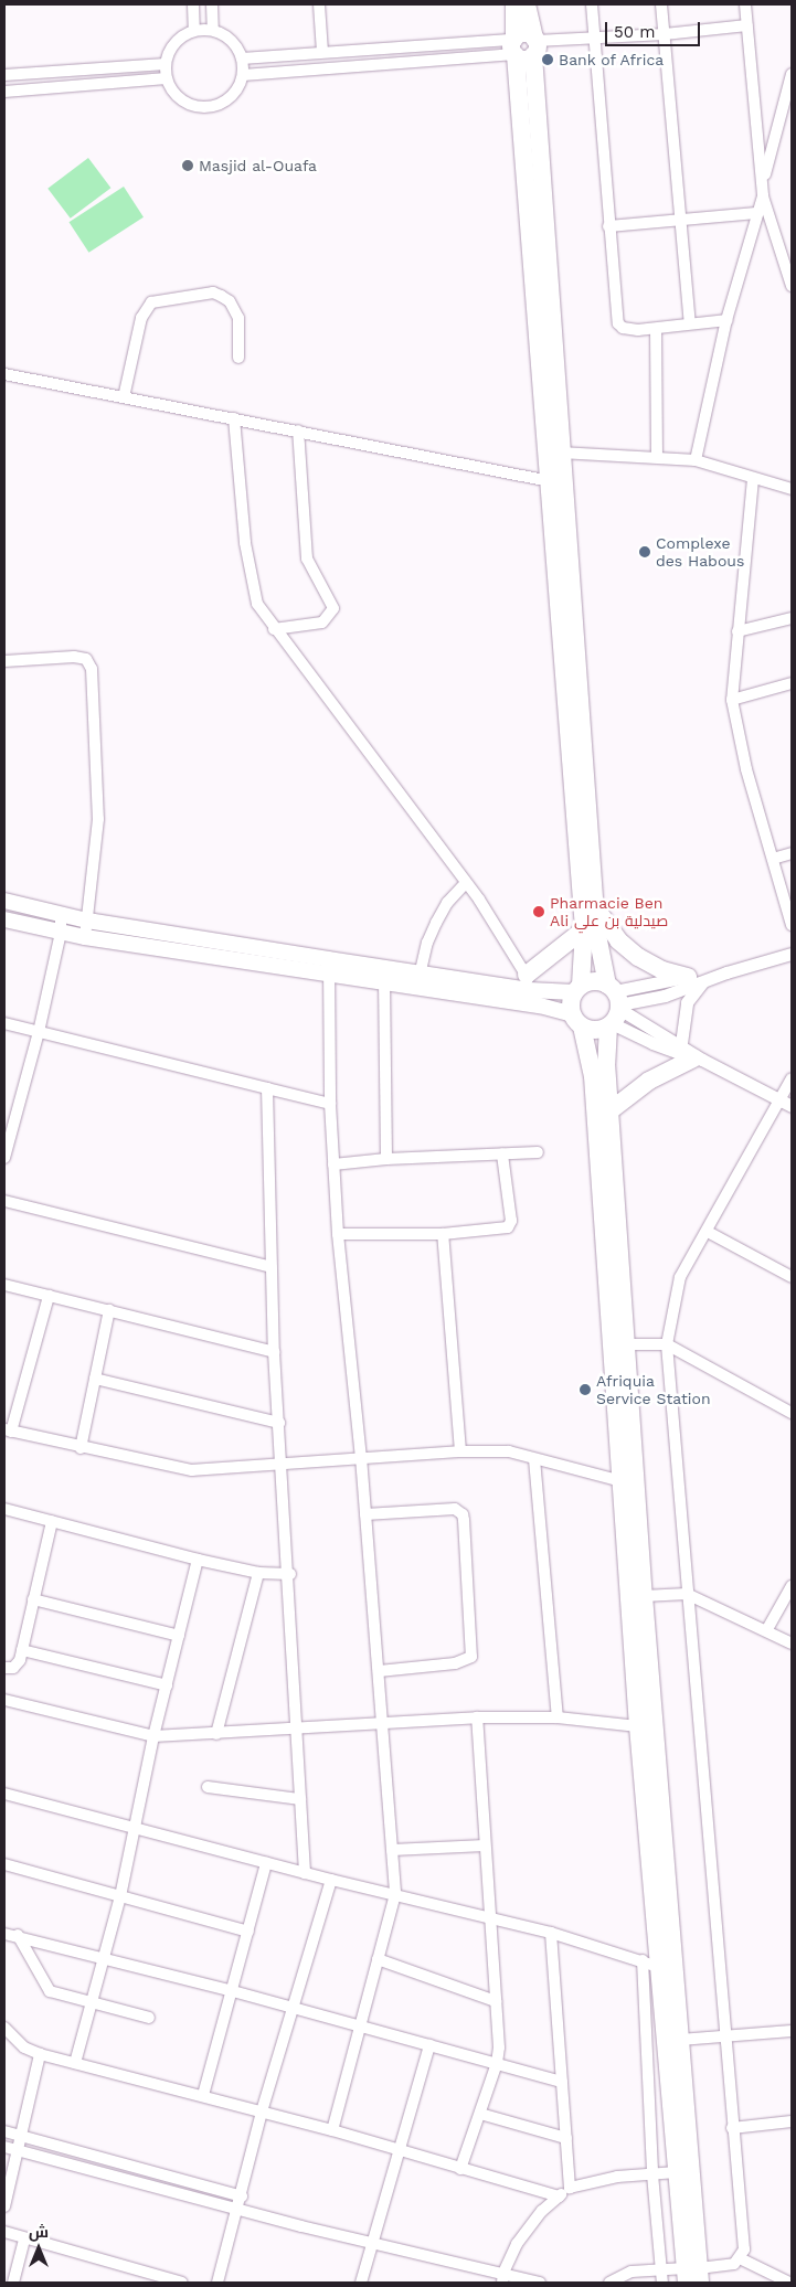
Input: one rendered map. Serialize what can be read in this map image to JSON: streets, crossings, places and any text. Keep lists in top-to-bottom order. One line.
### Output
{"places":["Bank of Africa","Masjid al-Ouafa","Complexe des Habous","Pharmacie Ben Ali صيدلية بن علي","Afriquia Service Station"],"scale_bar":"50 m","north":"top"}
